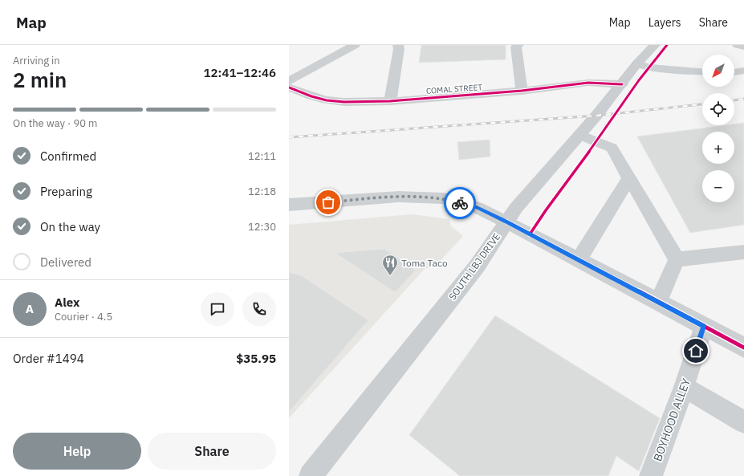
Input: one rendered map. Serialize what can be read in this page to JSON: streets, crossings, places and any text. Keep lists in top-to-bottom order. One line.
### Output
{"streets":{"main road":["SOUTH LBJ DRIVE"],"street":["COMAL STREET","BOYHOOD ALLEY"]},"crossings":[["COMAL STREET","SOUTH LBJ DRIVE"]],"places":{"restaurant":["Toma Taco"]},"north":"bottom left","page":{"header":"Map","nav":["Map","Layers","Share"],"heading":["2 min","Arriving in","12:41–12:46"],"panel":["Alex","Courier · 4.5","Order #1494","$35.95"],"map_buttons":["+","−"],"bar":"On the way · 90 m","list":[["Confirmed","12:11"],["Preparing","12:18"],["On the way","12:30"],"Delivered"],"round":"A","buttons":["Help","Share"]}}
